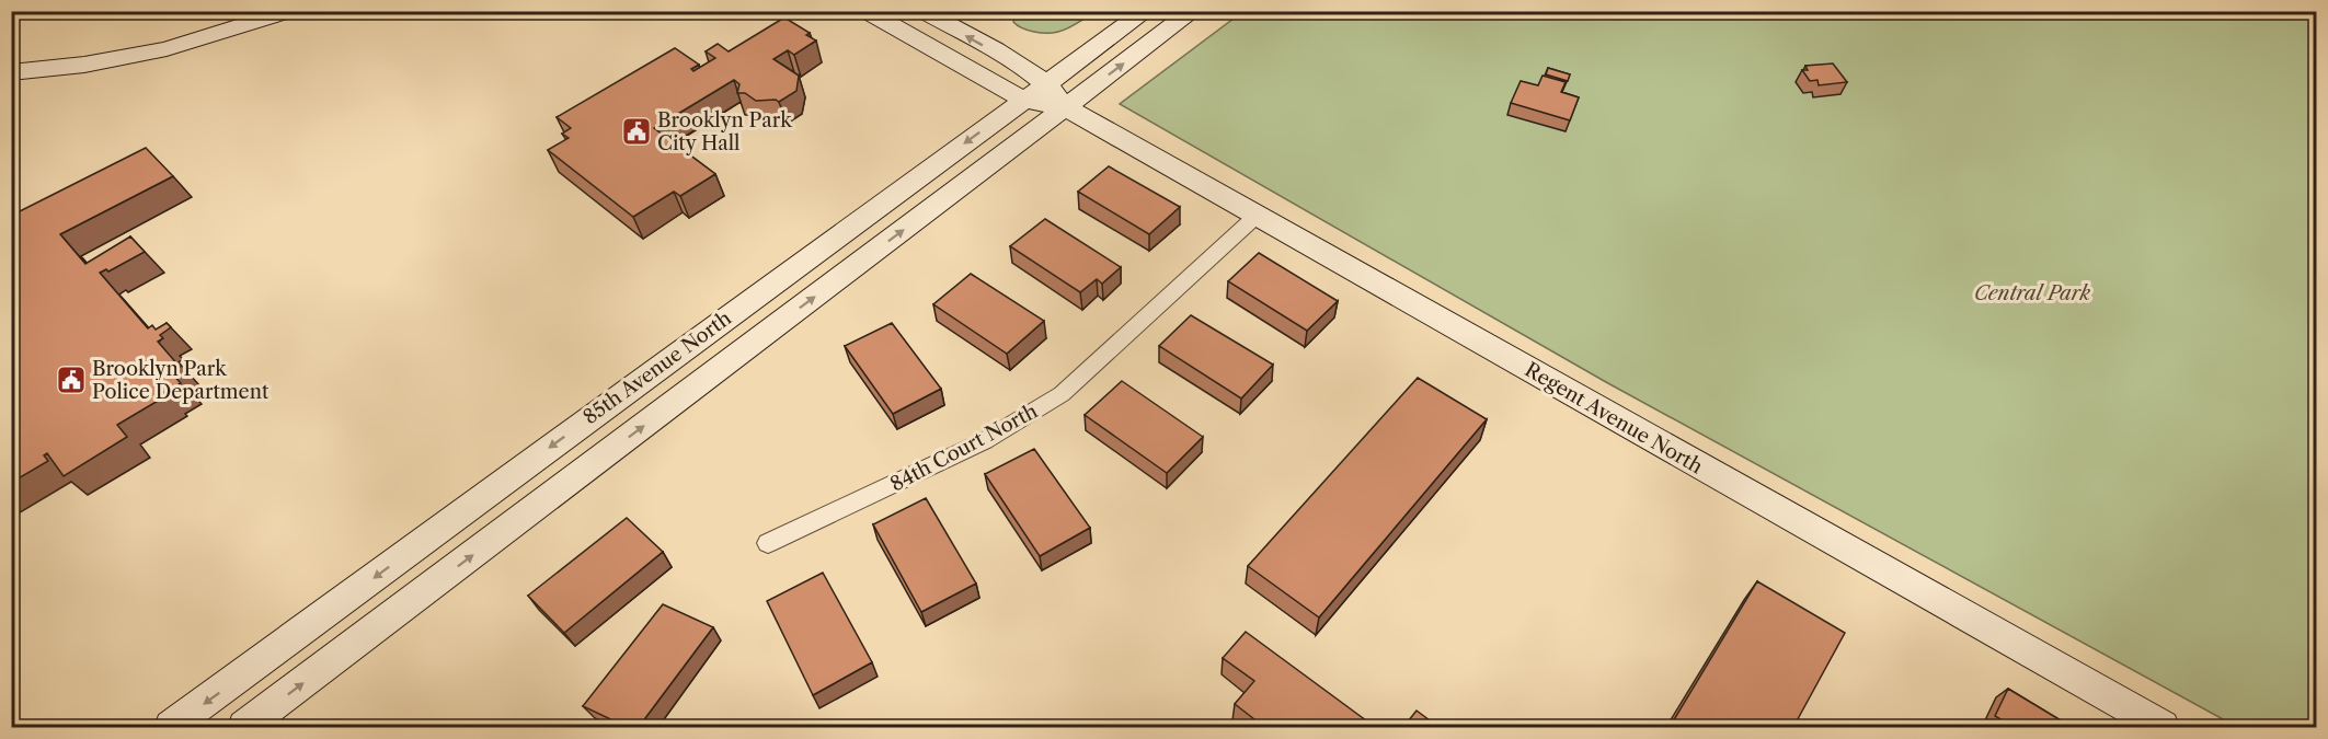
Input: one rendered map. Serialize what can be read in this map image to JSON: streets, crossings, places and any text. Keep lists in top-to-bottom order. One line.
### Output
{"streets":{"main road":["85th Avenue North","Regent Avenue North"],"street":["84th Court North"]},"crossings":[["85th Avenue North","Regent Avenue North"],["Regent Avenue North","84th Court North"]],"parks":["Central Park"],"places":{"public building":["Brooklyn Park City Hall","Brooklyn Park Police Department"]}}
